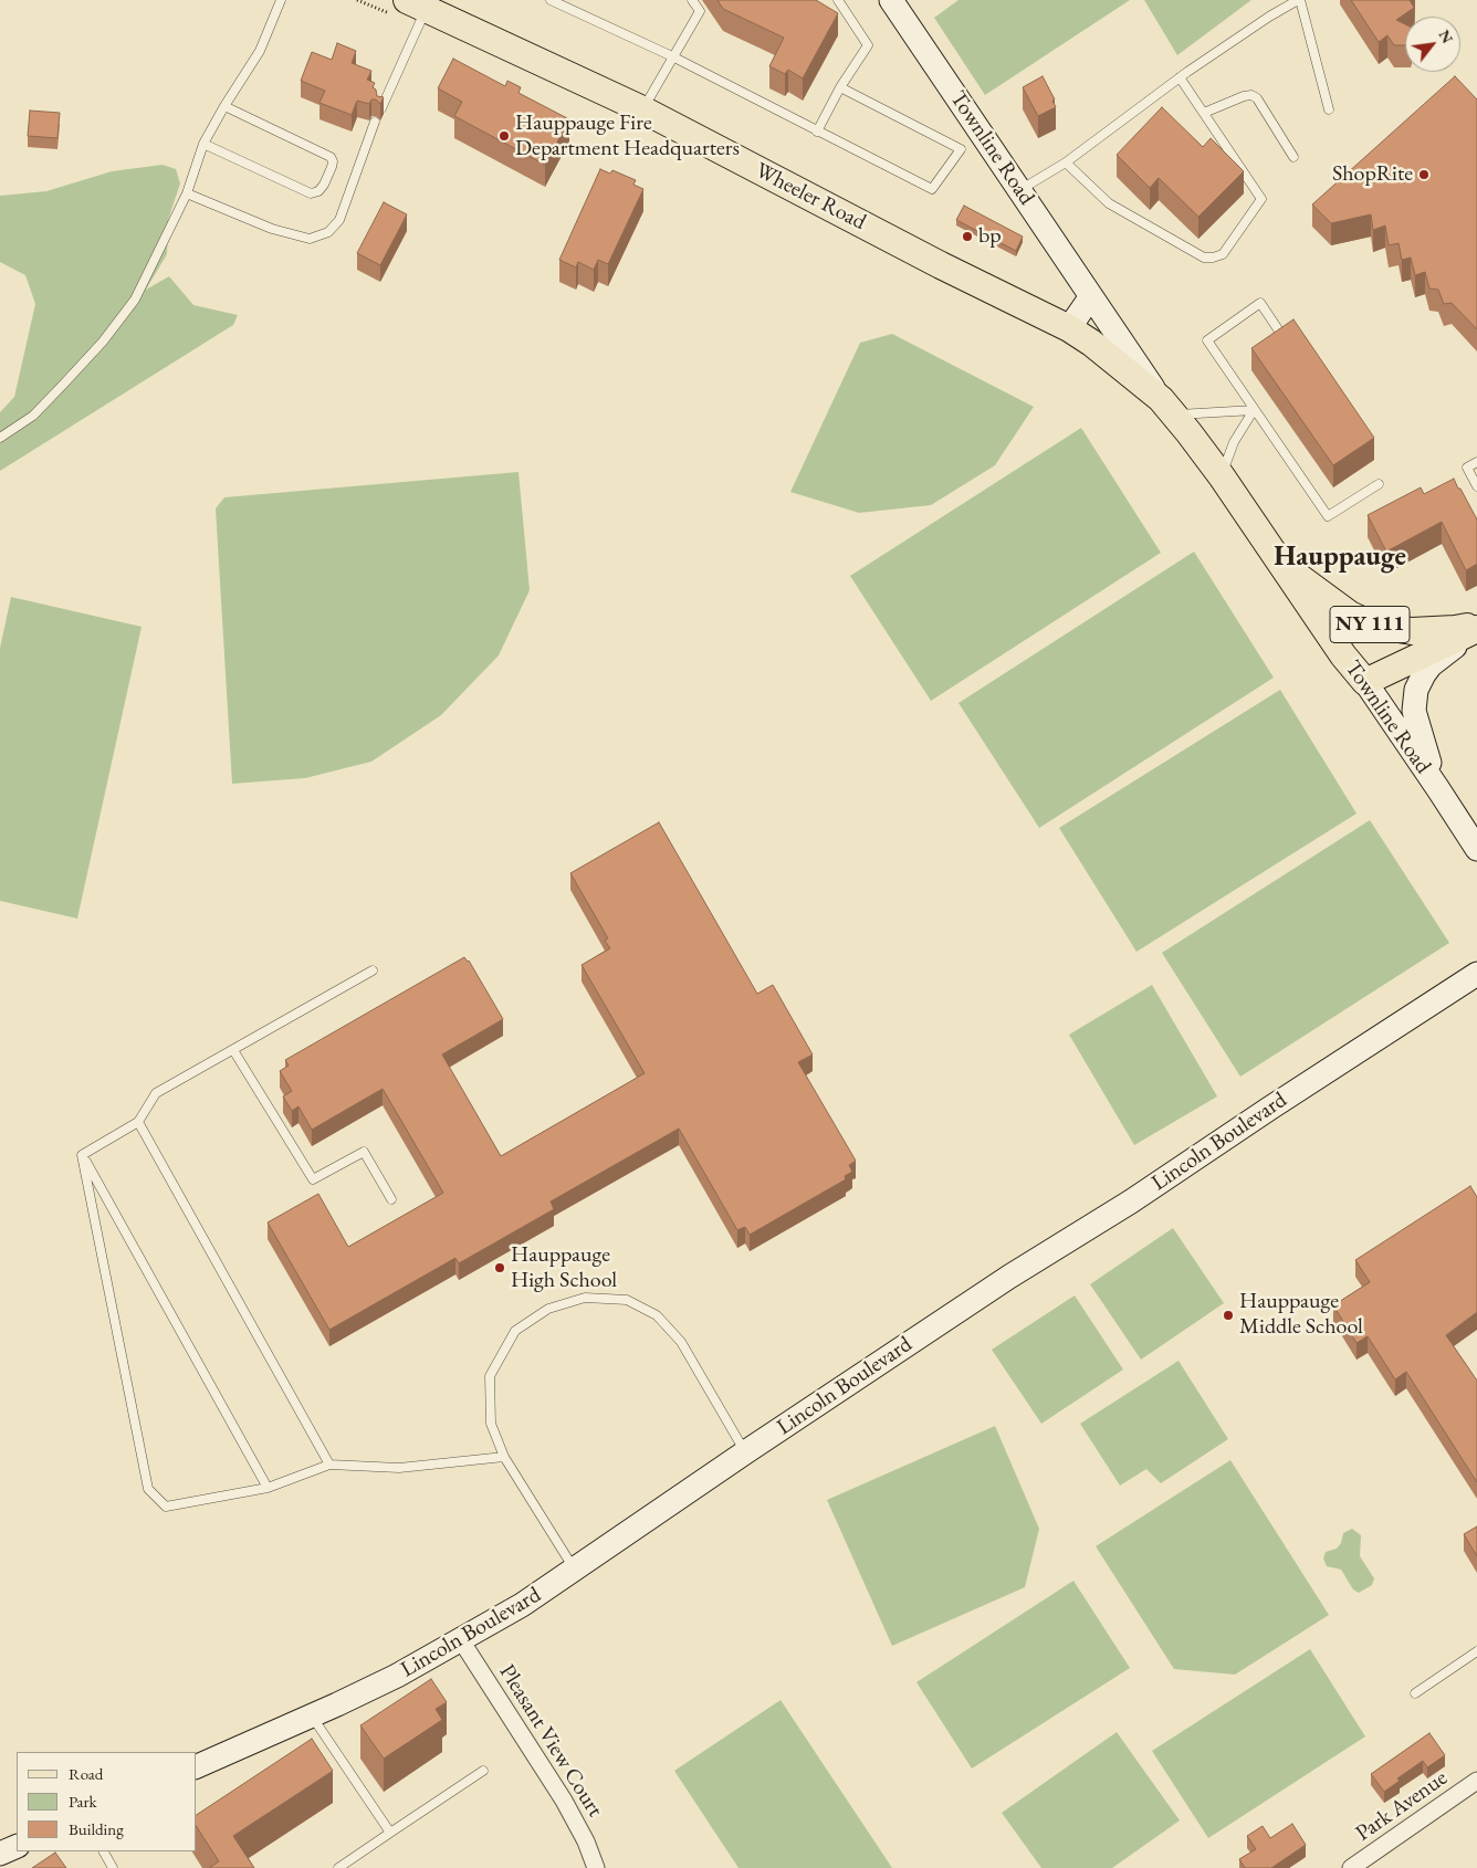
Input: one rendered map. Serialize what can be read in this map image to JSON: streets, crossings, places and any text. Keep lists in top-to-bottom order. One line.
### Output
{"streets":{"main road":["Townline Road","Wheeler Road","NY 111"],"street":["Lincoln Boulevard","Pleasant View Court","Park Avenue"]},"crossings":[["Townline Road","Wheeler Road"],["Townline Road","NY 111"],["Lincoln Boulevard","Pleasant View Court"]],"districts":["Hauppauge"],"places":["Hauppauge Fire Department Headquarters","ShopRite","bp","Hauppauge High School","Hauppauge Middle School"],"legend":["Road","Park","Building"],"north":"top right"}
